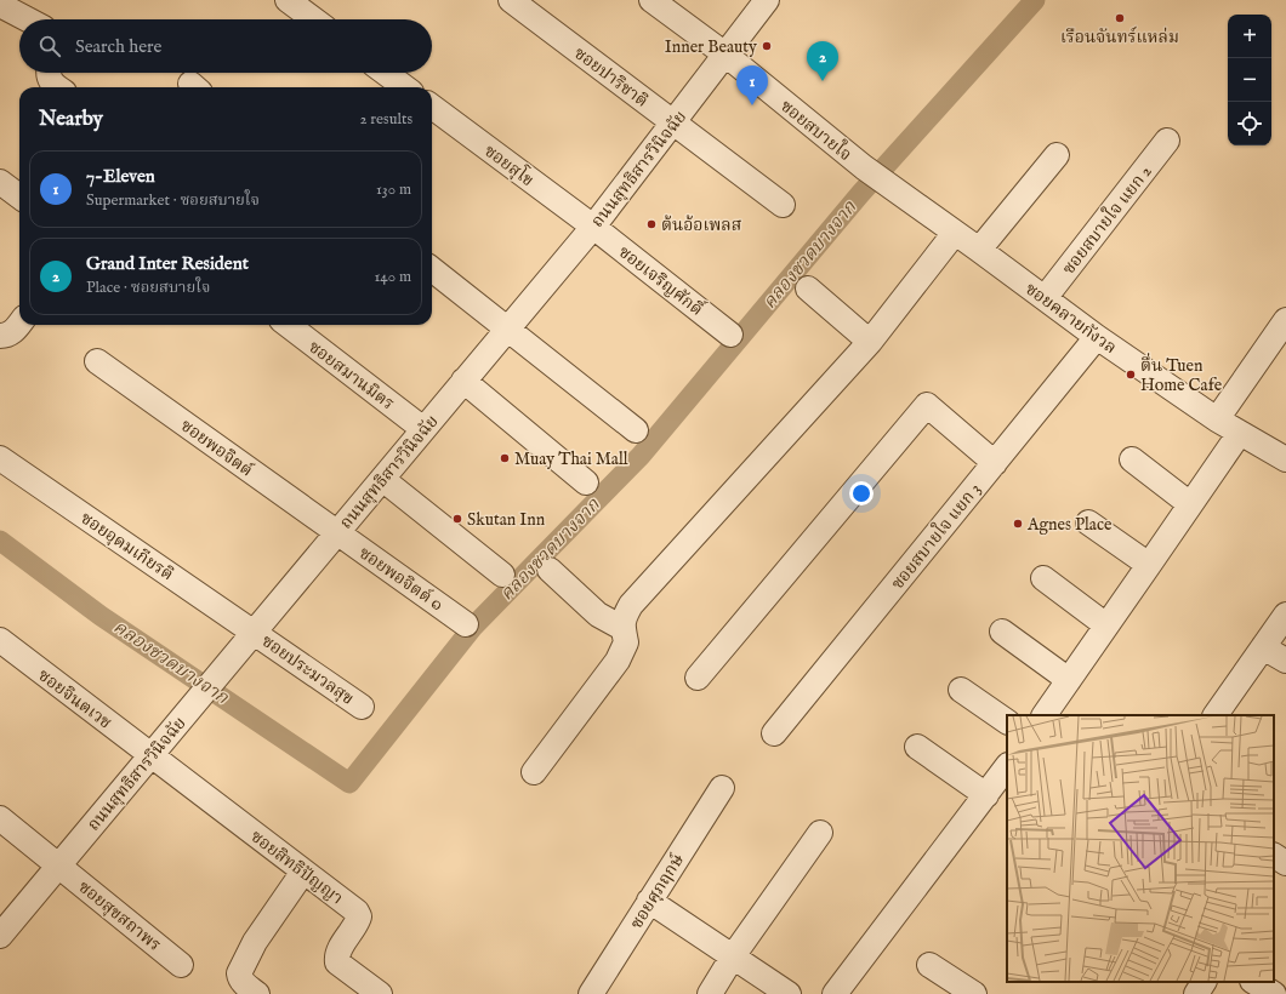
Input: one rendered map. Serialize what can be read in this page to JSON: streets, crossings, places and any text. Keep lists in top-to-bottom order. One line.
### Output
{"streets":{"street":["ซอยปาริชาติ","ซอยสบายใจ","ซอยสุโข","ถนนสุทธิสารวินิจฉัย","ซอยสบายใจ แยก 2","ซอยเจริญศักดิ์","ซอยคลายกังวล","ซอยสมานมิตร","ซอยพอจิตต์","ซอยสบายใจ แยก 3","ซอยอุดมเกียรติ","ซอยพอจิตต์ ๑","ซอยประมวลสุข","ซอยจินตเวช","ซอยสิทธิปัญญา","ซอยศุภฤกษ์","ซอยสุขสถาพร"]},"crossings":[["ซอยปาริชาติ","ถนนสุทธิสารวินิจฉัย"],["ซอยสบายใจ","ถนนสุทธิสารวินิจฉัย"],["ซอยสบายใจ","ซอยคลายกังวล"],["ซอยสุโข","ถนนสุทธิสารวินิจฉัย"],["ซอยสุโข","ซอยเจริญศักดิ์"],["ถนนสุทธิสารวินิจฉัย","ซอยเจริญศักดิ์"],["ถนนสุทธิสารวินิจฉัย","ซอยสมานมิตร"],["ถนนสุทธิสารวินิจฉัย","ซอยพอจิตต์"],["ถนนสุทธิสารวินิจฉัย","ซอยอุดมเกียรติ"],["ถนนสุทธิสารวินิจฉัย","ซอยพอจิตต์ ๑"],["ถนนสุทธิสารวินิจฉัย","ซอยประมวลสุข"],["ถนนสุทธิสารวินิจฉัย","ซอยจินตเวช"],["ถนนสุทธิสารวินิจฉัย","ซอยสิทธิปัญญา"],["ถนนสุทธิสารวินิจฉัย","ซอยสุขสถาพร"],["ซอยสบายใจ แยก 2","ซอยคลายกังวล"],["ซอยคลายกังวล","ซอยสบายใจ แยก 3"],["ซอยพอจิตต์","ซอยพอจิตต์ ๑"],["ซอยอุดมเกียรติ","ซอยประมวลสุข"],["ซอยจินตเวช","ซอยสิทธิปัญญา"]],"water":["คลองชวดบางจาก"],"places":["เรือนจันทร์แหล่ม","Inner Beauty","ต้นอ้อเพลส","ตื่น Tuen Home Cafe","Muay Thai Mall","Skutan Inn","Agnes Place"],"page":{"map_buttons":["+","−"],"search":"Search here","pins":["2","1"],"heading":["Nearby","2 results"],"list":[{"mark":"1","name":"7-Eleven","note":"Supermarket · ซอยสบายใจ","value":"130 m"},{"mark":"2","name":"Grand Inter Resident","note":"Place · ซอยสบายใจ","value":"140 m"}]}}
